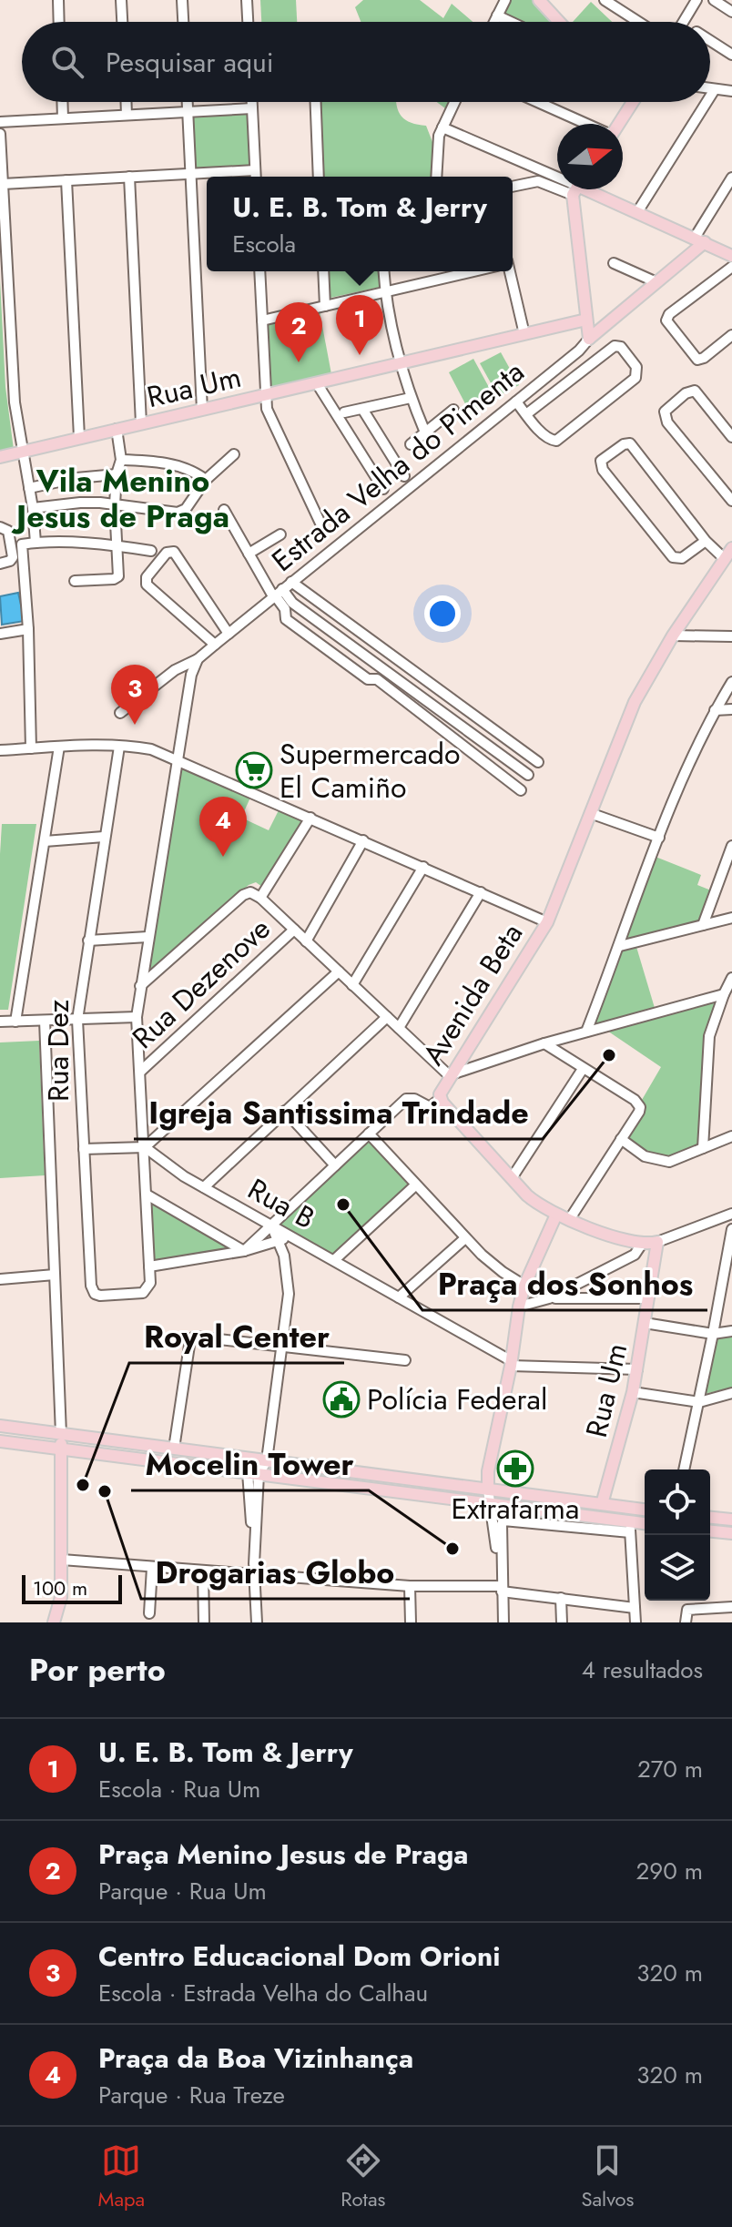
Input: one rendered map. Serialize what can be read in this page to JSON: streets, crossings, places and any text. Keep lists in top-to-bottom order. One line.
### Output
{"streets":{"main road":["Rua Um","Estrada Velha do Pimenta","Avenida Beta"],"street":["Rua Dezenove","Rua Dez","Rua B"]},"crossings":[["Rua Um","Avenida Beta"]],"districts":["Vila Menino Jesus de Praga"],"places":{"supermarket":["Supermercado El Camiño"],"other":["Igreja Santissima Trindade","Praça dos Sonhos","Royal Center","Drogarias Globo","Mocelin Tower"],"public building":["Polícia Federal"],"pharmacy":["Extrafarma"]},"scale_bar":"100 m","north":"right","page":{"search":"Pesquisar aqui","popup":["U. E. B. Tom & Jerry","Escola"],"pins":["1","2","3","4"],"scale":"100 m","heading":["Por perto","4 resultados"],"list":[{"mark":"1","name":"U. E. B. Tom & Jerry","note":"Escola · Rua Um","value":"270 m"},{"mark":"2","name":"Praça Menino Jesus de Praga","note":"Parque · Rua Um","value":"290 m"},{"mark":"3","name":"Centro Educacional Dom Orioni","note":"Escola · Estrada Velha do Calhau","value":"320 m"},{"mark":"4","name":"Praça da Boa Vizinhança","note":"Parque · Rua Treze","value":"320 m"}],"nav":["Mapa","Rotas","Salvos"]}}
